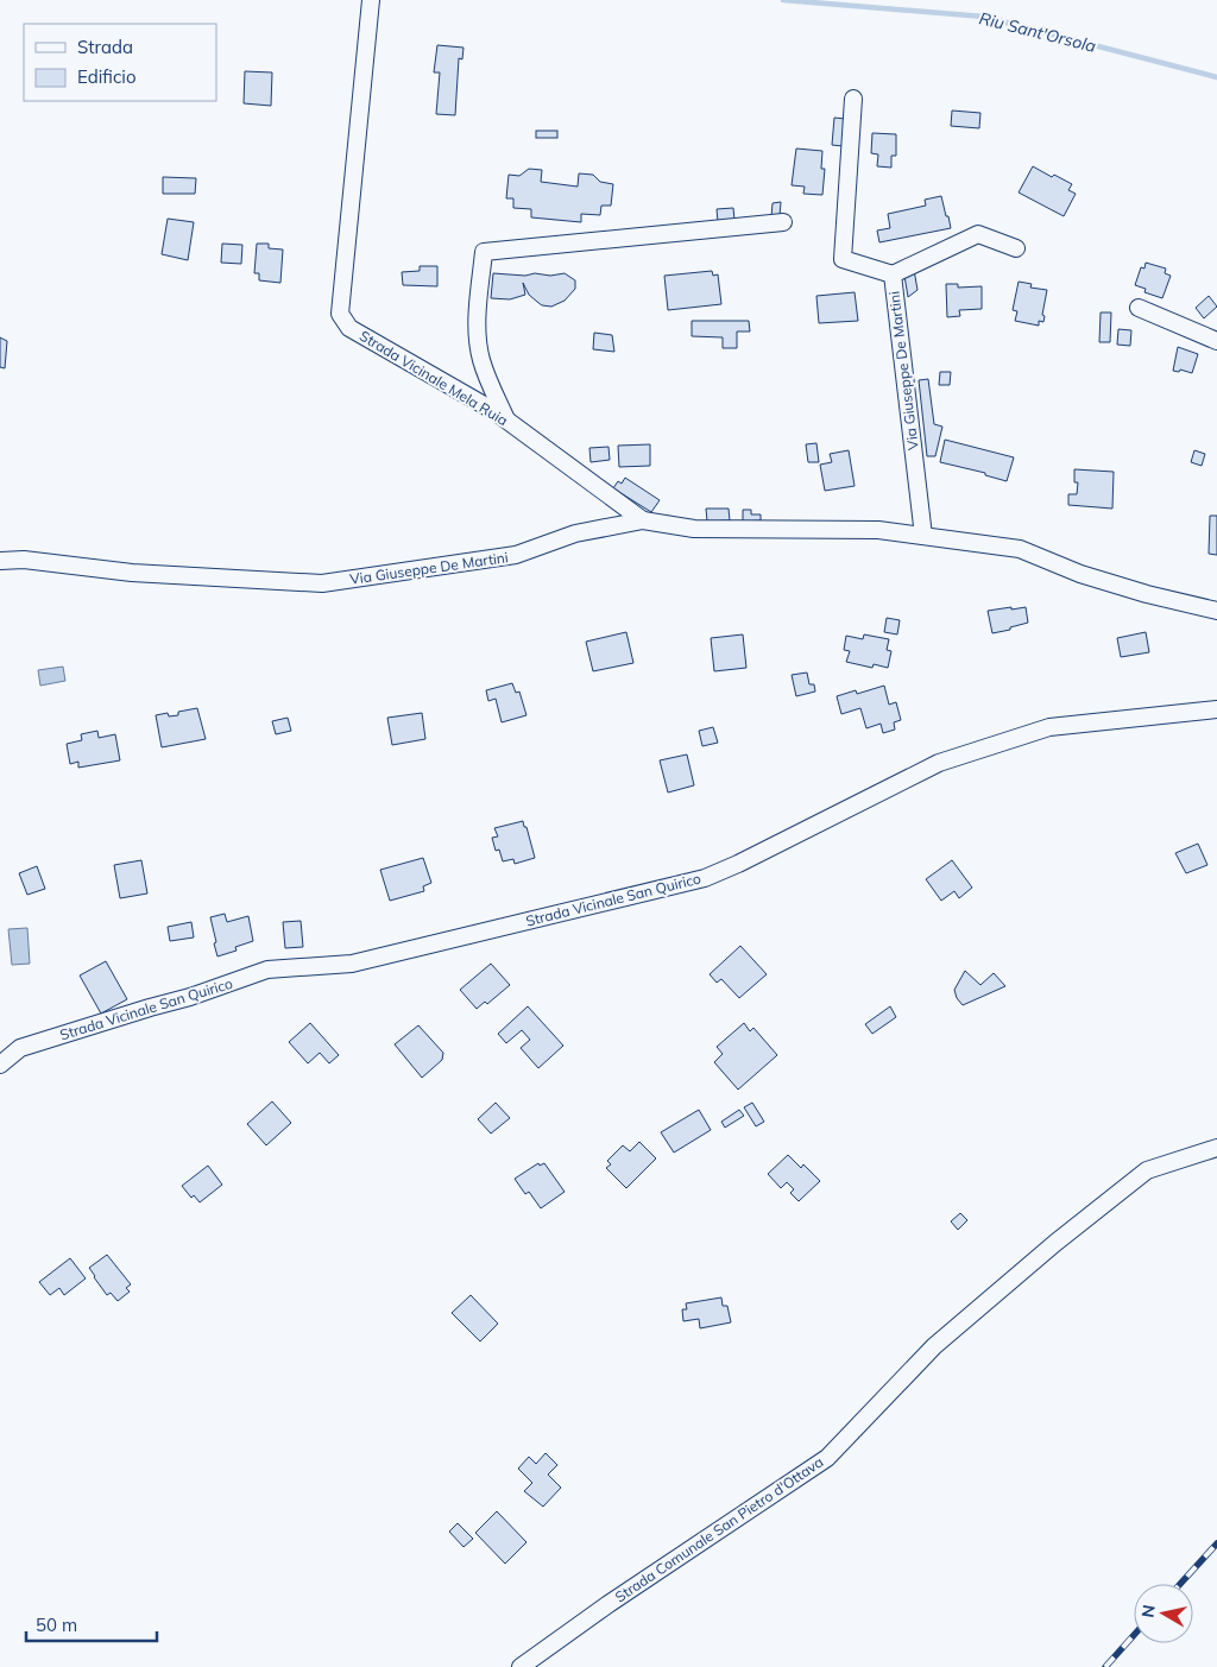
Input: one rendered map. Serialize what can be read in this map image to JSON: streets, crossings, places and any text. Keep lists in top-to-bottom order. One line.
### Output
{"streets":{"street":["Via Giuseppe De Martini","Strada Vicinale Mela Ruia","Strada Vicinale San Quirico","Strada Comunale San Pietro d'Ottava"]},"crossings":[["Via Giuseppe De Martini","Strada Vicinale Mela Ruia"]],"water":["Riu Sant'Orsola"],"legend":["Strada","Edificio"],"scale_bar":"50 m","north":"left"}
